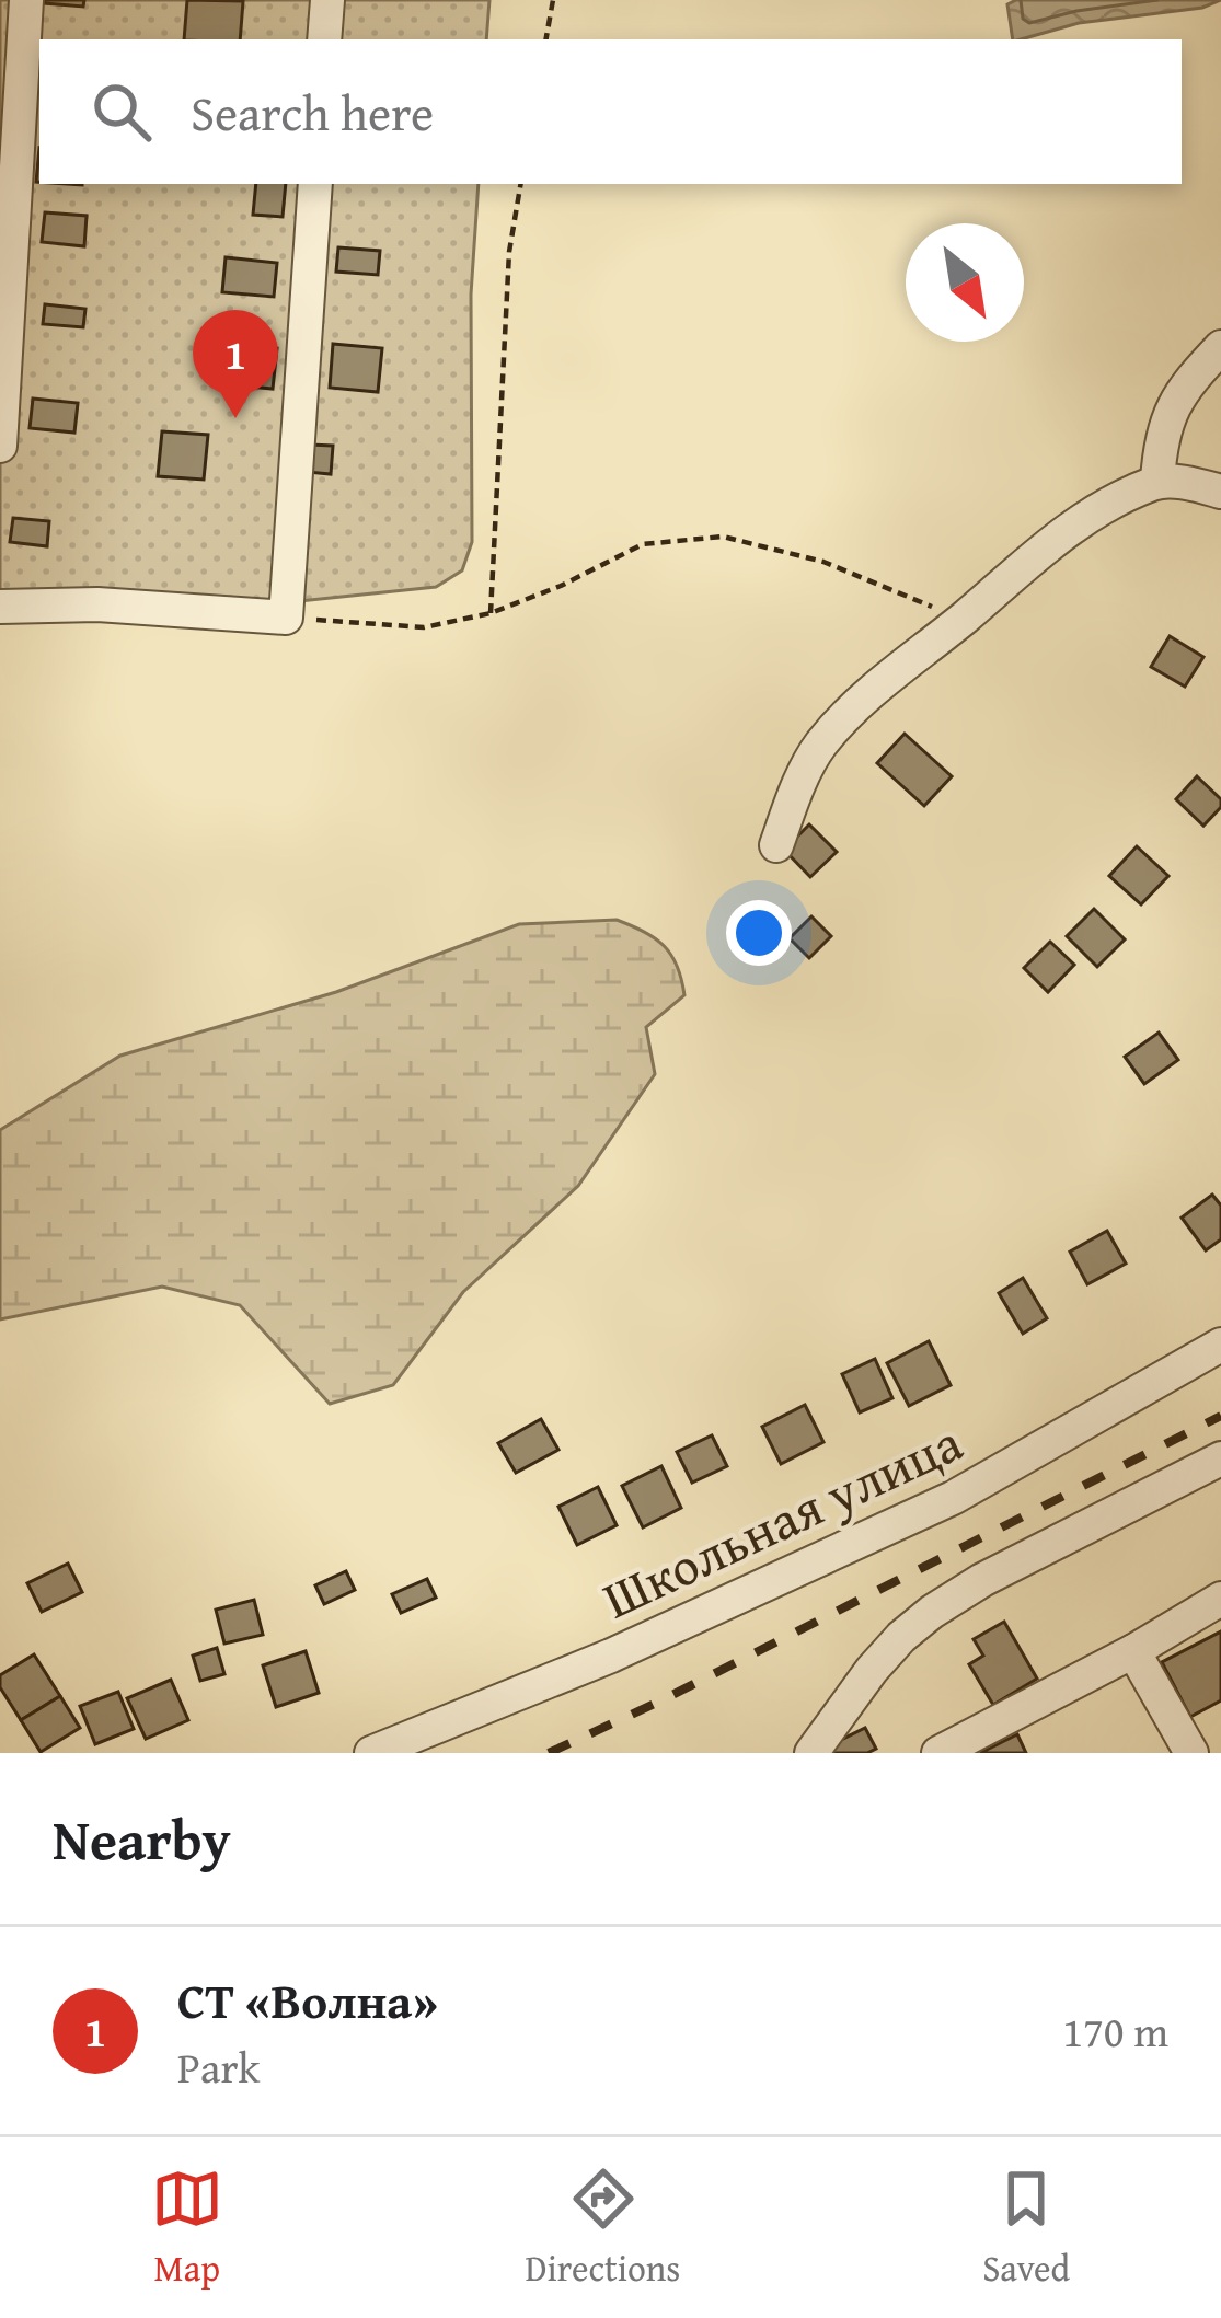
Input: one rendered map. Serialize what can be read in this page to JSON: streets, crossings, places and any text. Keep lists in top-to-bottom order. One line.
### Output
{"streets":{"street":["Школьная улица"]},"north":"bottom right","page":{"search":"Search here","pins":"1","heading":"Nearby","list":[{"mark":"1","name":"СТ «Волна»","note":"Park","value":"170 m"}],"nav":["Map","Directions","Saved"]}}
